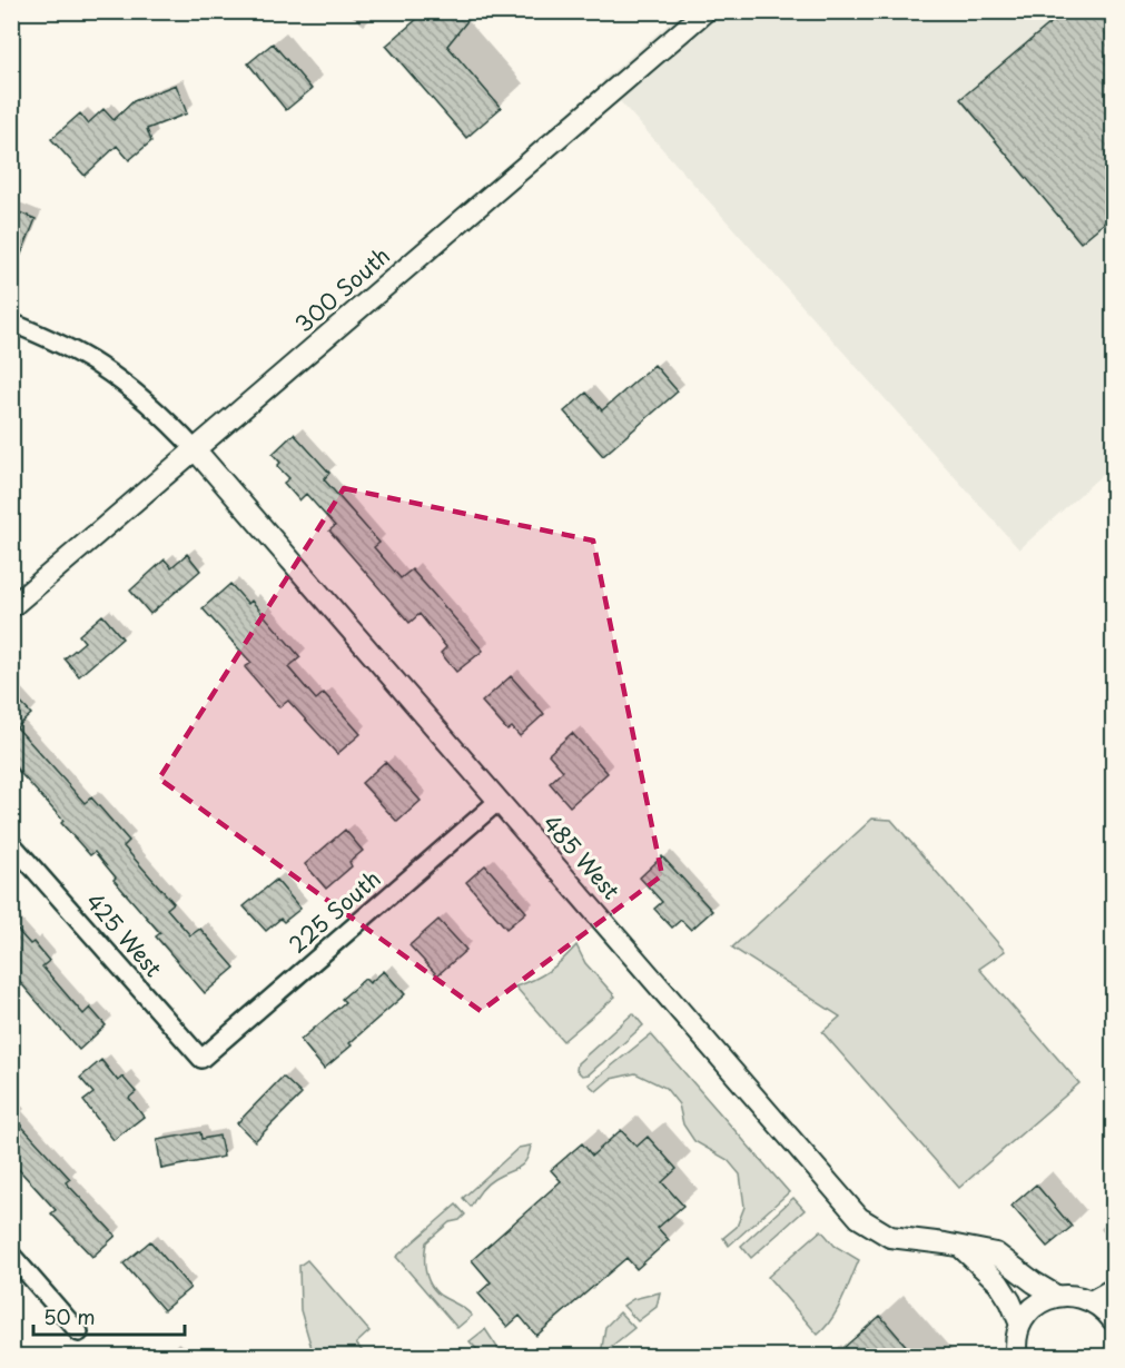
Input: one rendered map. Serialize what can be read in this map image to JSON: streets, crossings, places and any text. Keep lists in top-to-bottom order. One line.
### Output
{"streets":{"street":["300 South","485 West","225 South","425 West"]},"crossings":[["300 South","485 West"],["485 West","225 South"],["225 South","425 West"]],"scale_bar":"50 m"}
